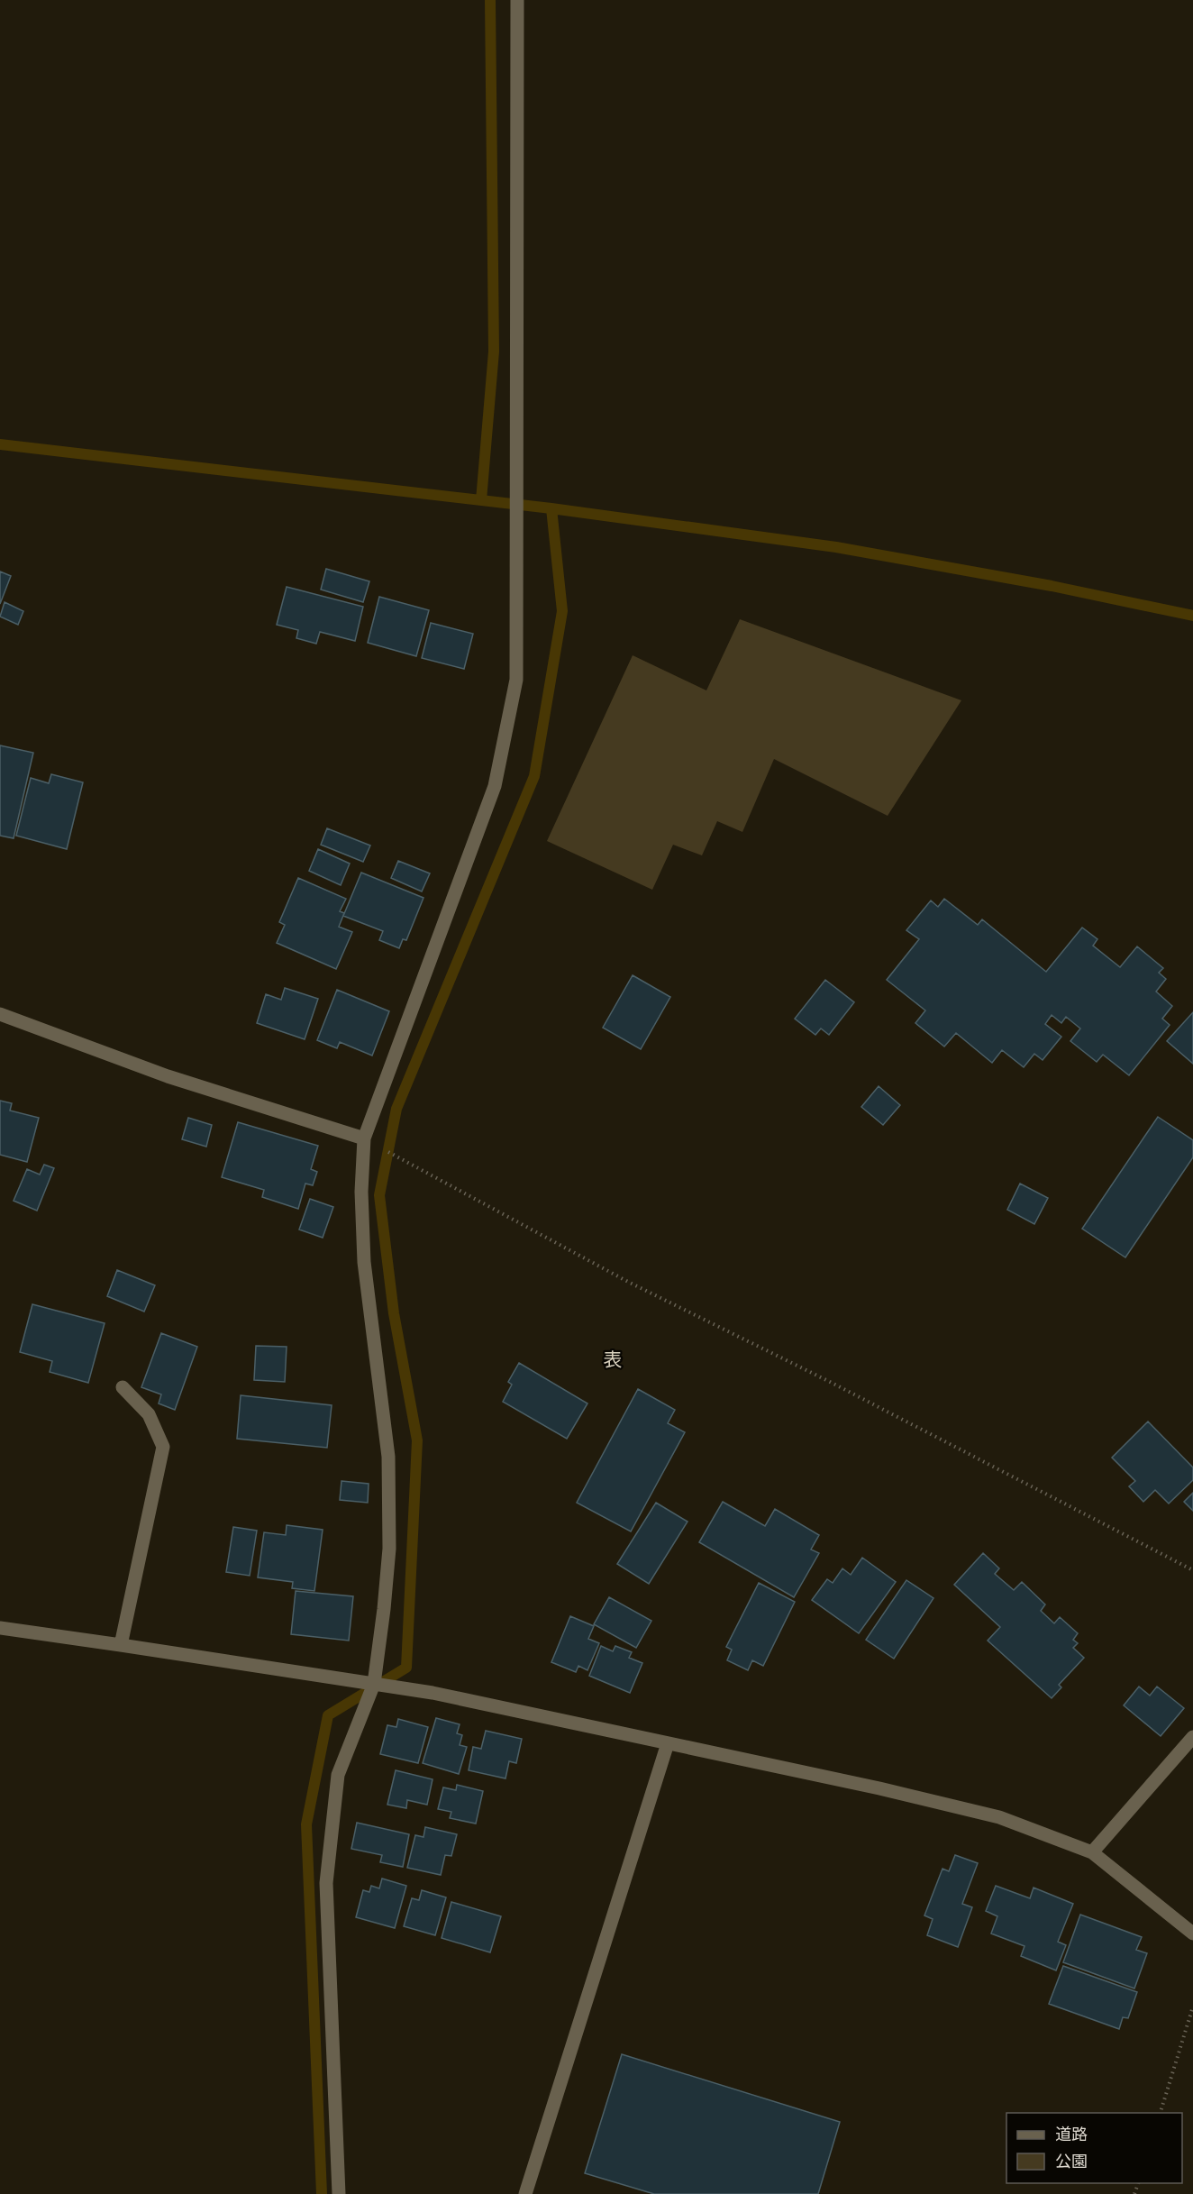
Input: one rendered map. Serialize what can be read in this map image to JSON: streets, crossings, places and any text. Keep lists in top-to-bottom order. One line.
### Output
{"districts":["表"],"legend":["道路","公園"]}
